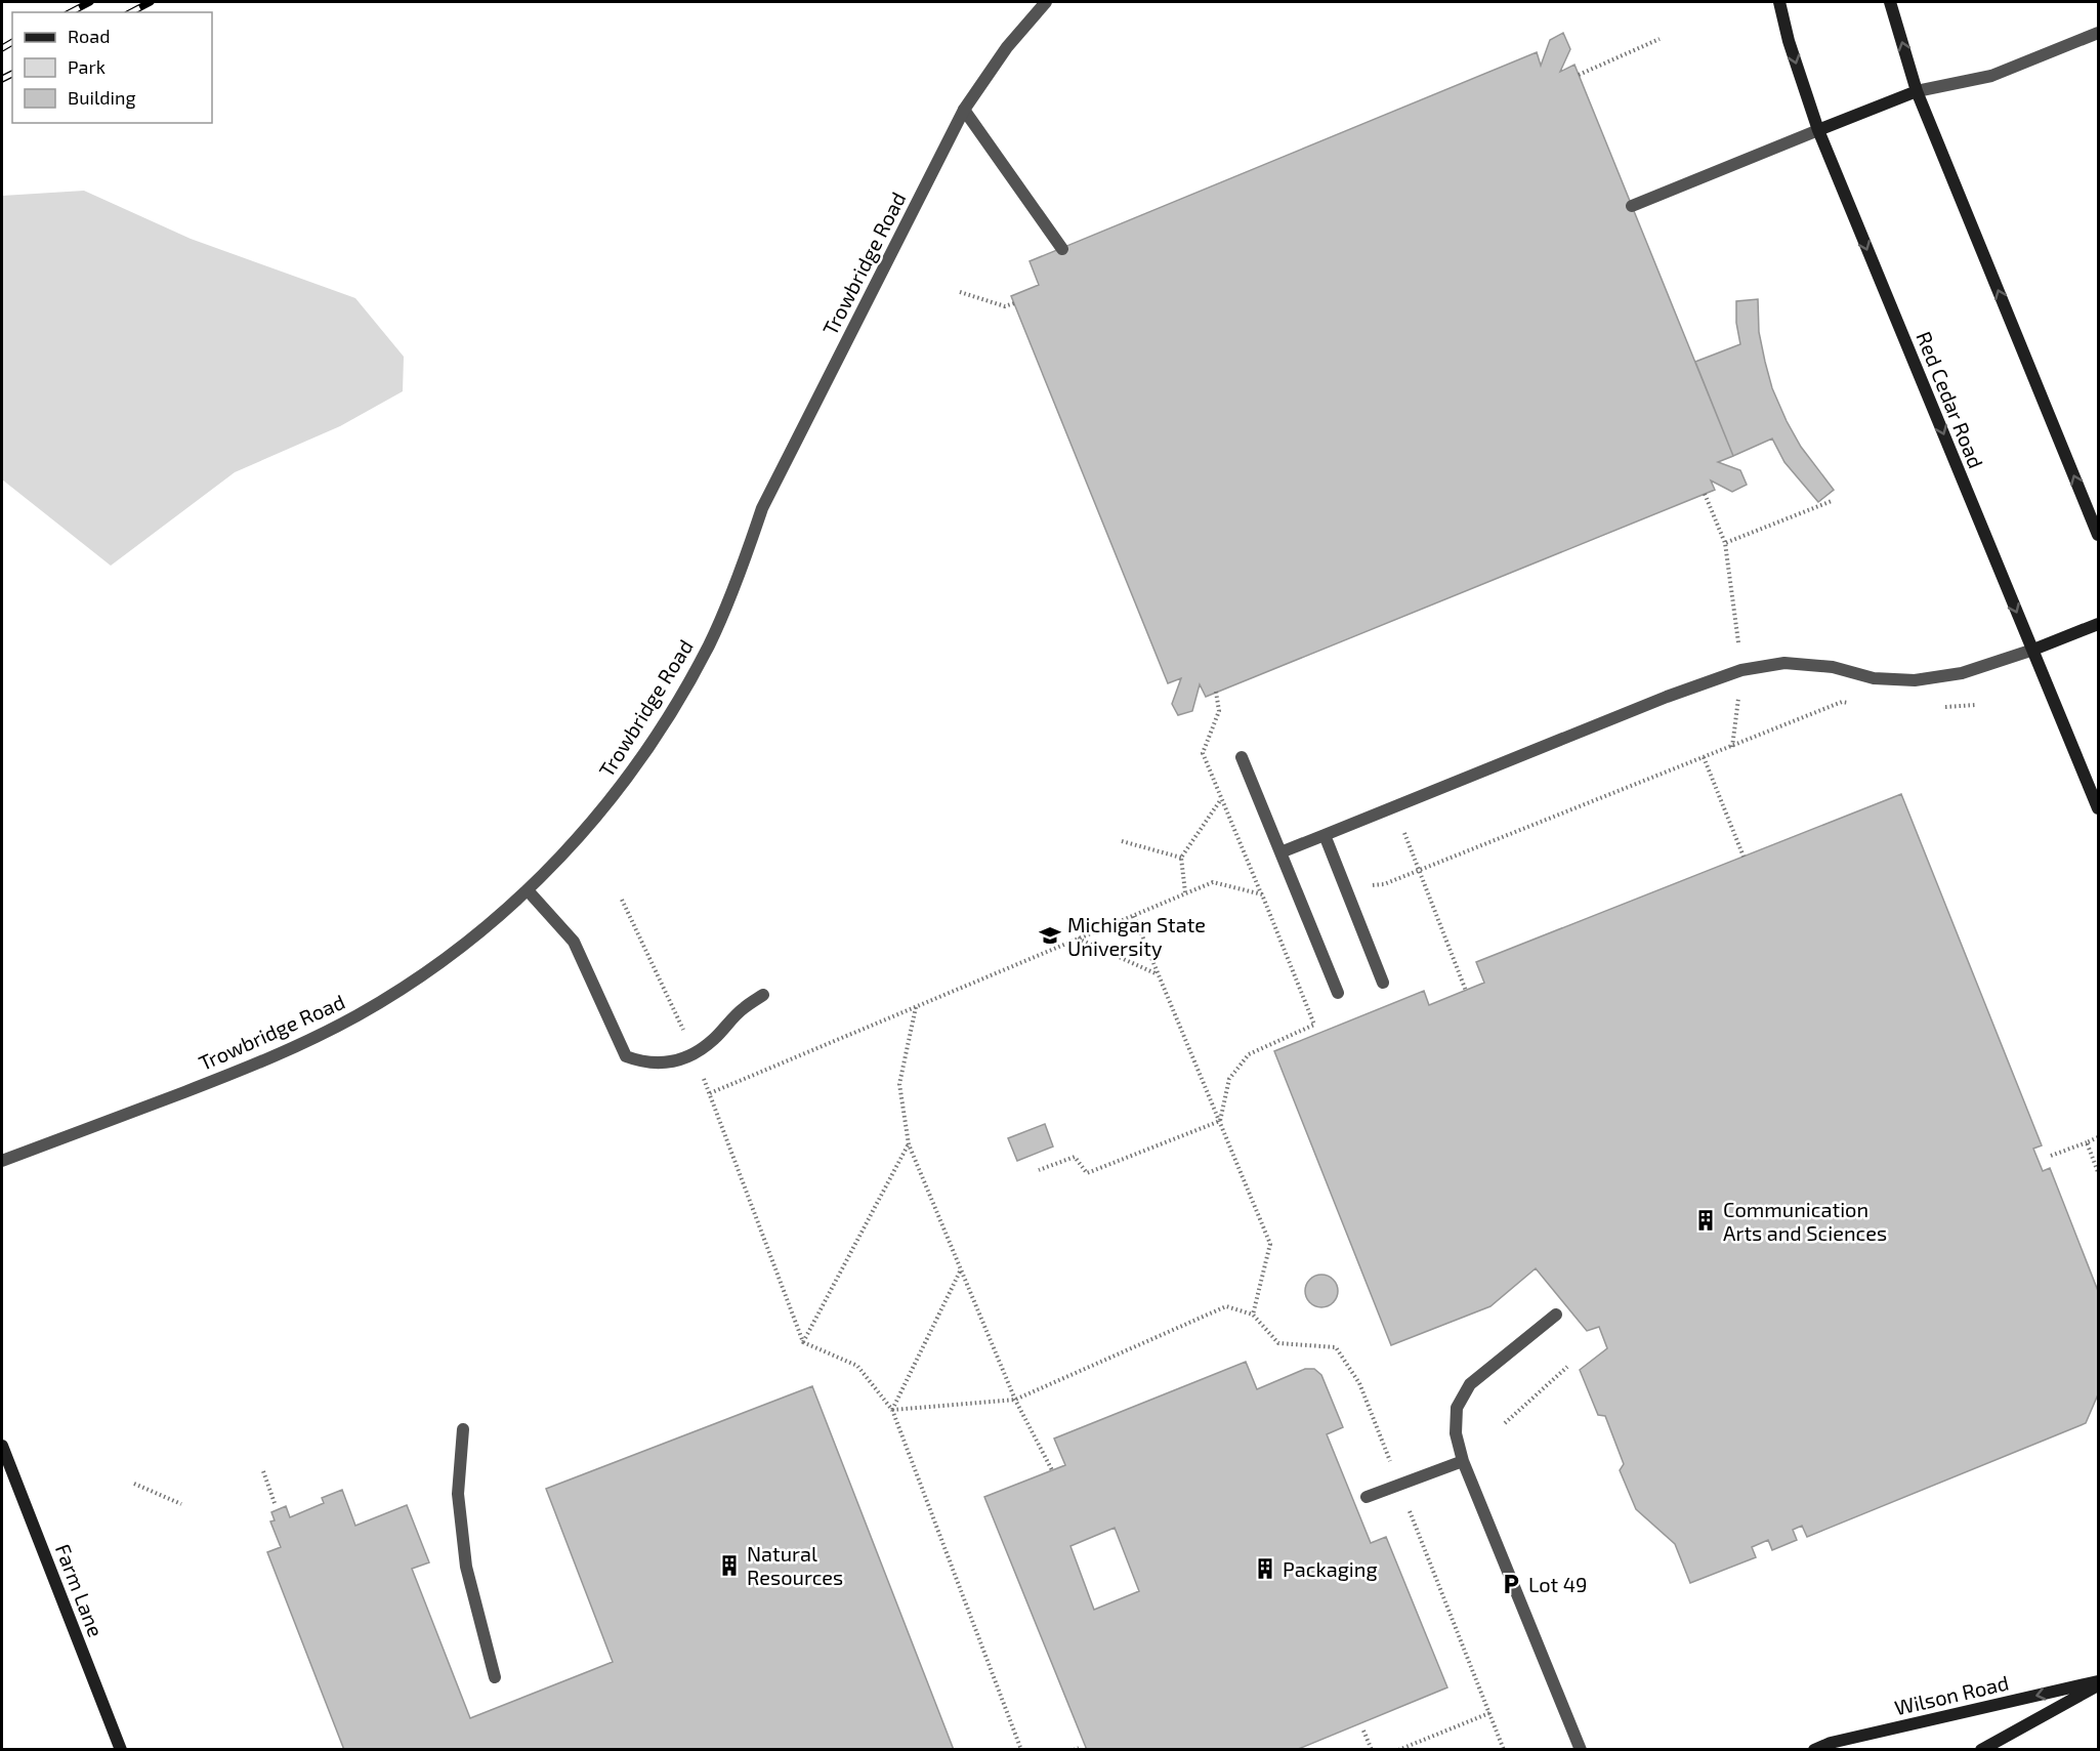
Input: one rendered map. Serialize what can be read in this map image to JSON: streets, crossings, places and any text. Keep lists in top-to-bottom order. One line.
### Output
{"streets":{"street":["Trowbridge Road","Red Cedar Road","Farm Lane","Wilson Road"]},"places":{"school or university":["Michigan State University"],"building":["Communication Arts and Sciences","Natural Resources","Packaging"],"parking":["Lot 49"]},"legend":["Road","Park","Building"]}
